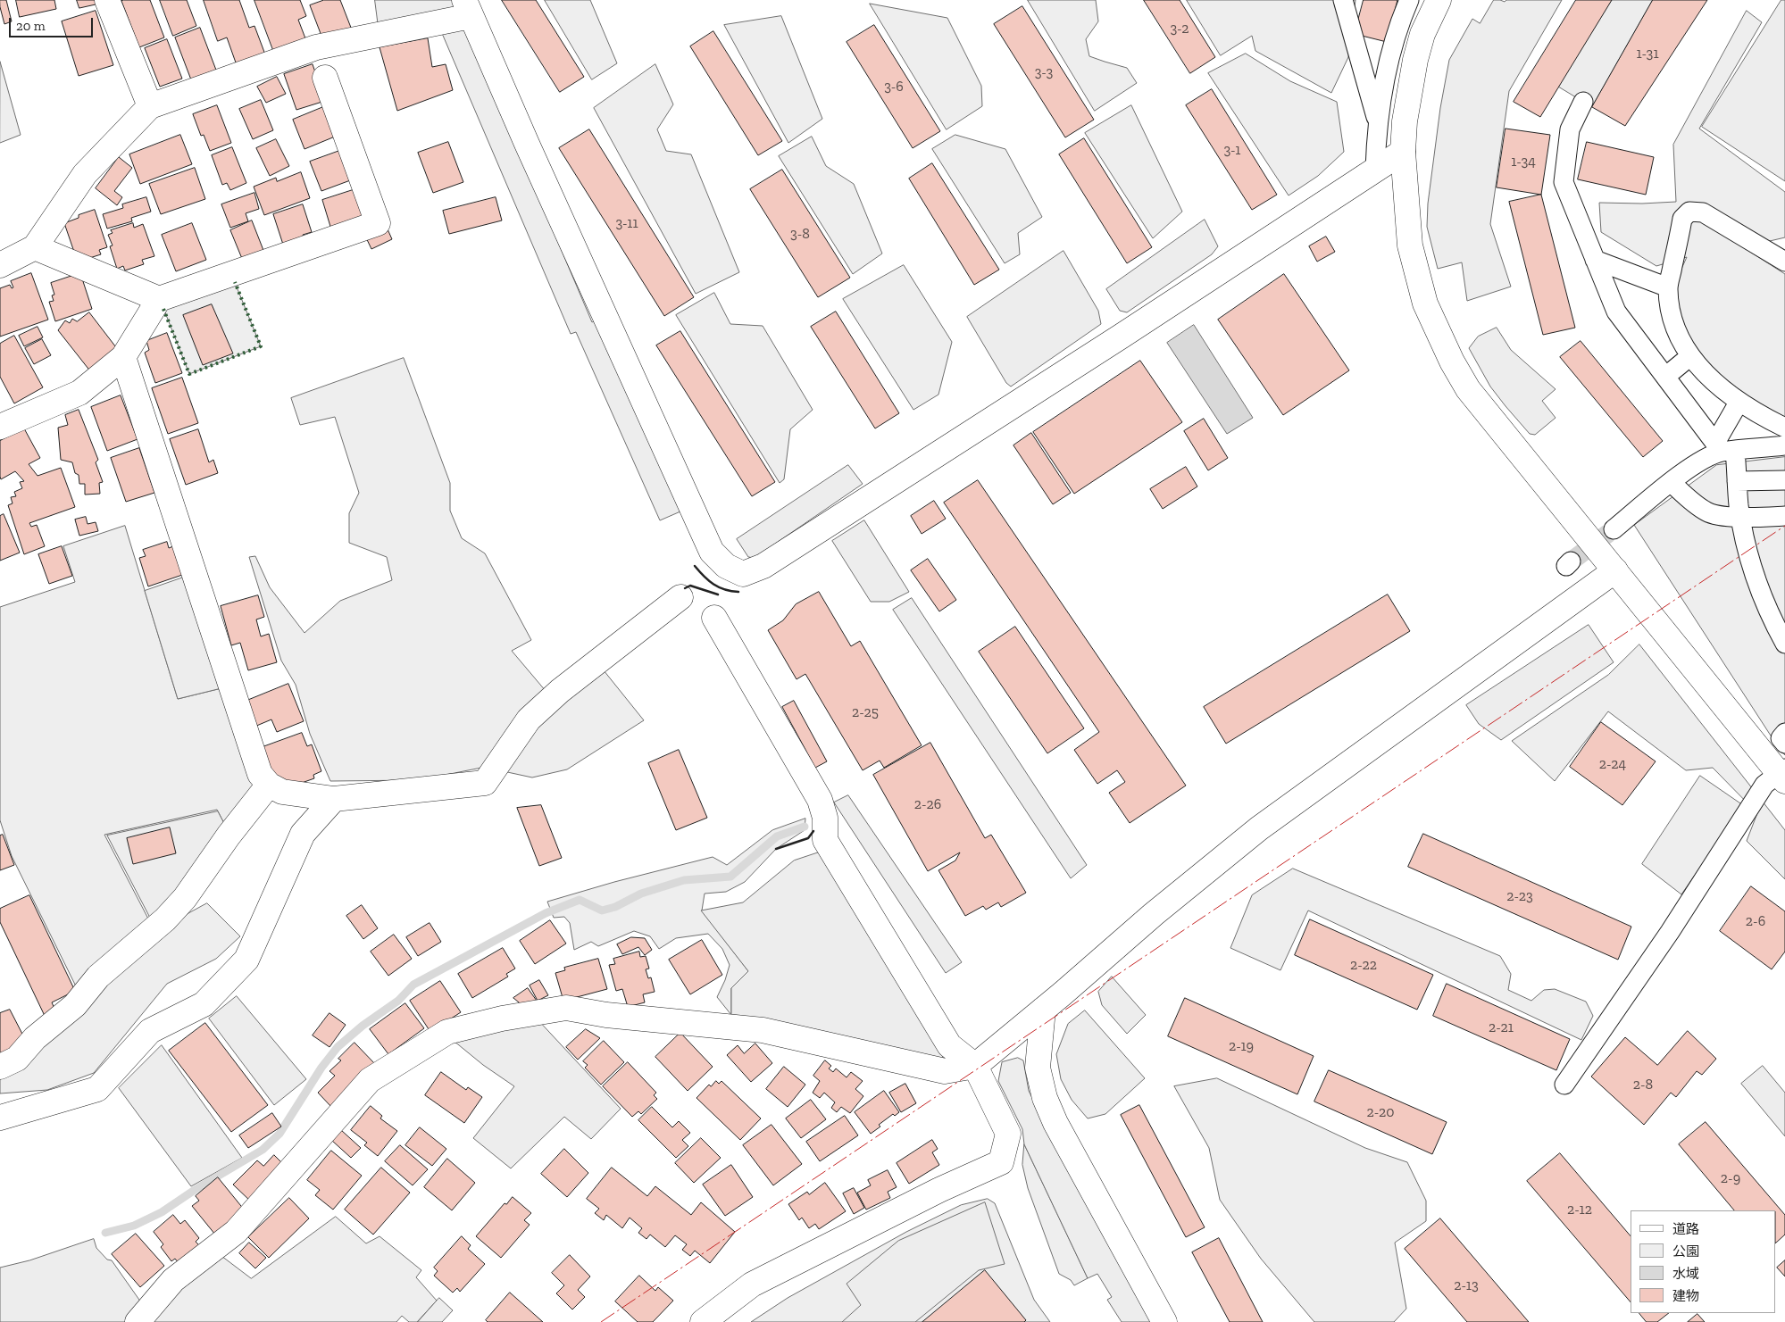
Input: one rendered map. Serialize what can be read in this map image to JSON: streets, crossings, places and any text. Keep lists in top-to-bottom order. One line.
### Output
{"house_numbers":["3-2","1-31","3-3","3-6","3-1","1-34","3-11","3-8","2-25","2-24","2-26","2-23","2-6","2-22","2-21","2-19","2-8","2-20","2-9","2-12","2-13"],"legend":["道路","公園","水域","建物"],"scale_bar":"20 m"}
